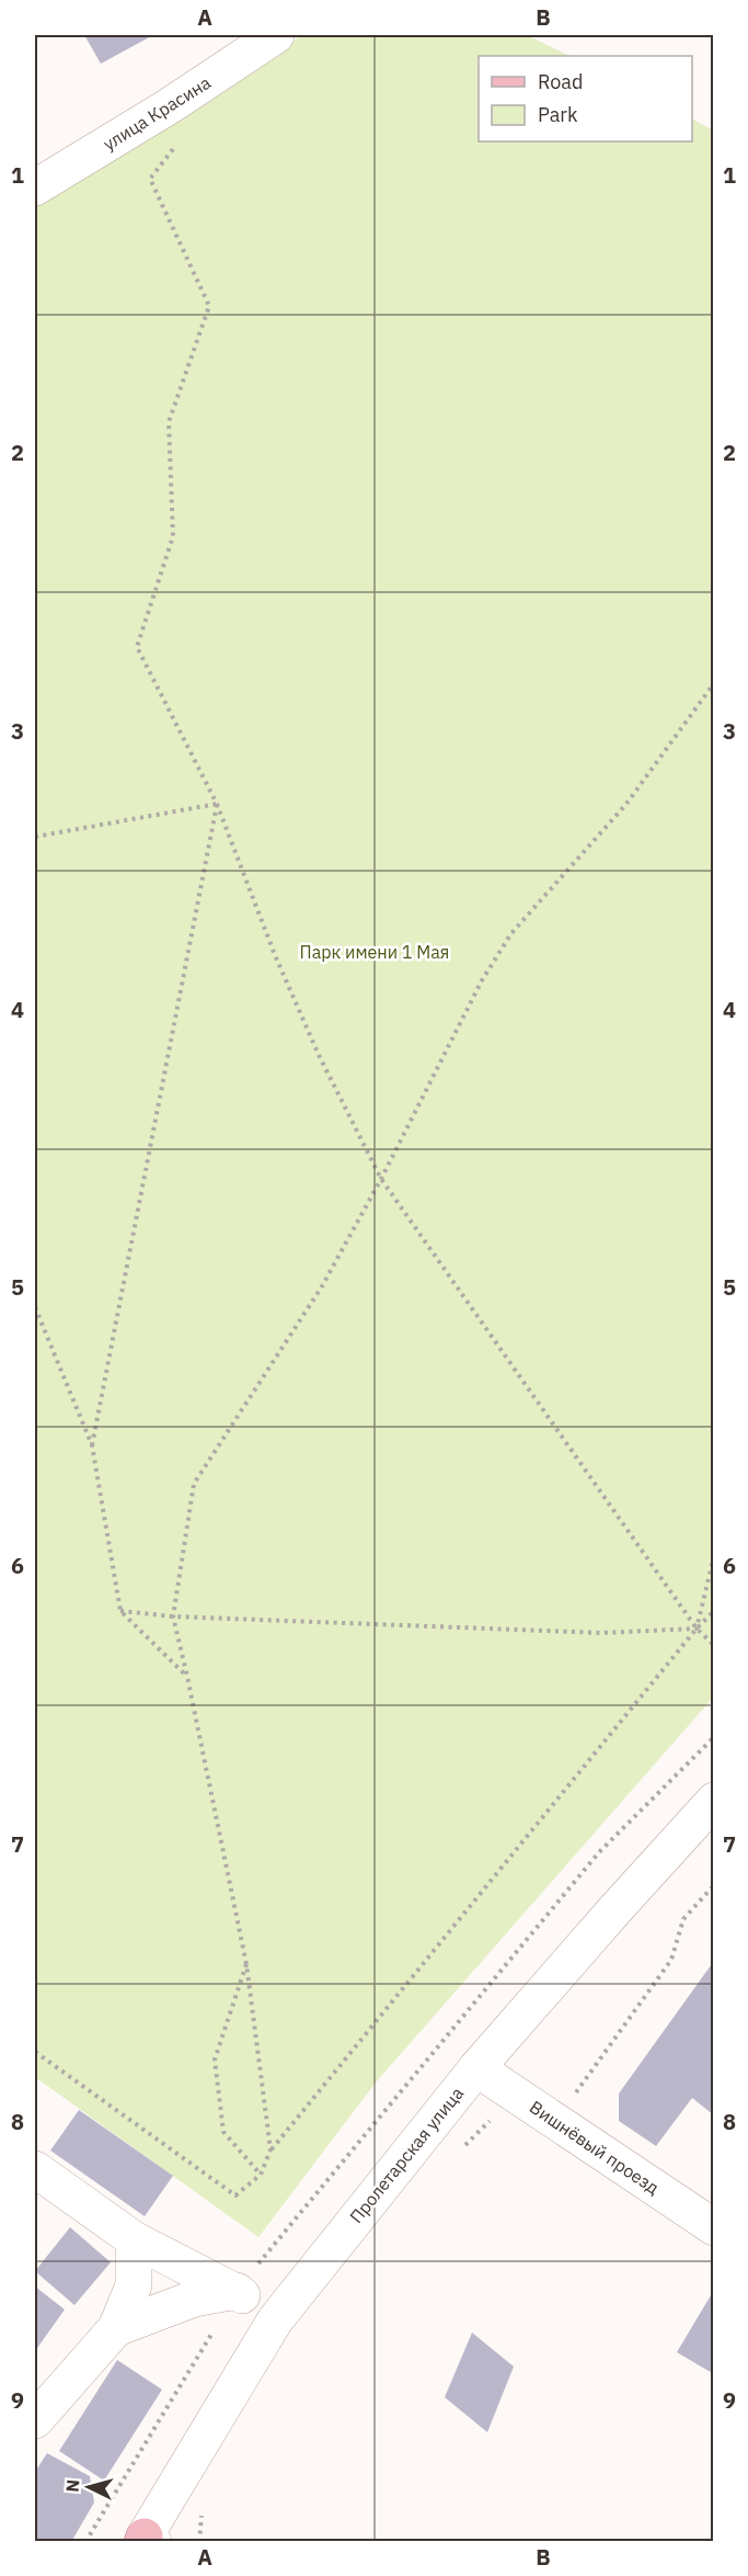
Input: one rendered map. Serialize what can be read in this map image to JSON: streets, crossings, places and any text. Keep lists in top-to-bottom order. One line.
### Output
{"streets":{"street":["улица Красина","Вишнёвый проезд","Пролетарская улица"]},"crossings":[["Вишнёвый проезд","Пролетарская улица"]],"parks":["Парк имени 1 Мая"],"legend":["Road","Park"],"north":"left","grid":{"columns":["A","B"],"rows":["1","2","3","4","5","6","7","8","9"]}}
